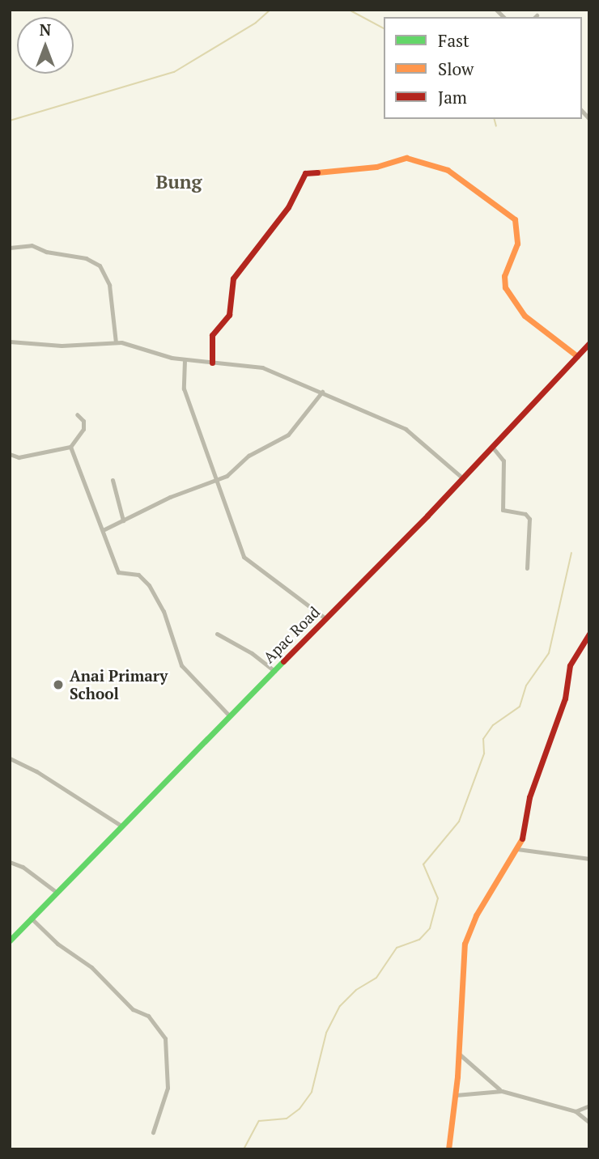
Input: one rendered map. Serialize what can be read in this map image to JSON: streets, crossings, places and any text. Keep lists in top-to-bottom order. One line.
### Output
{"streets":{"street":["Apac Road"]},"districts":["Bung"],"places":["Anai Primary School"],"legend":["Fast","Slow","Jam"],"north":"top"}
